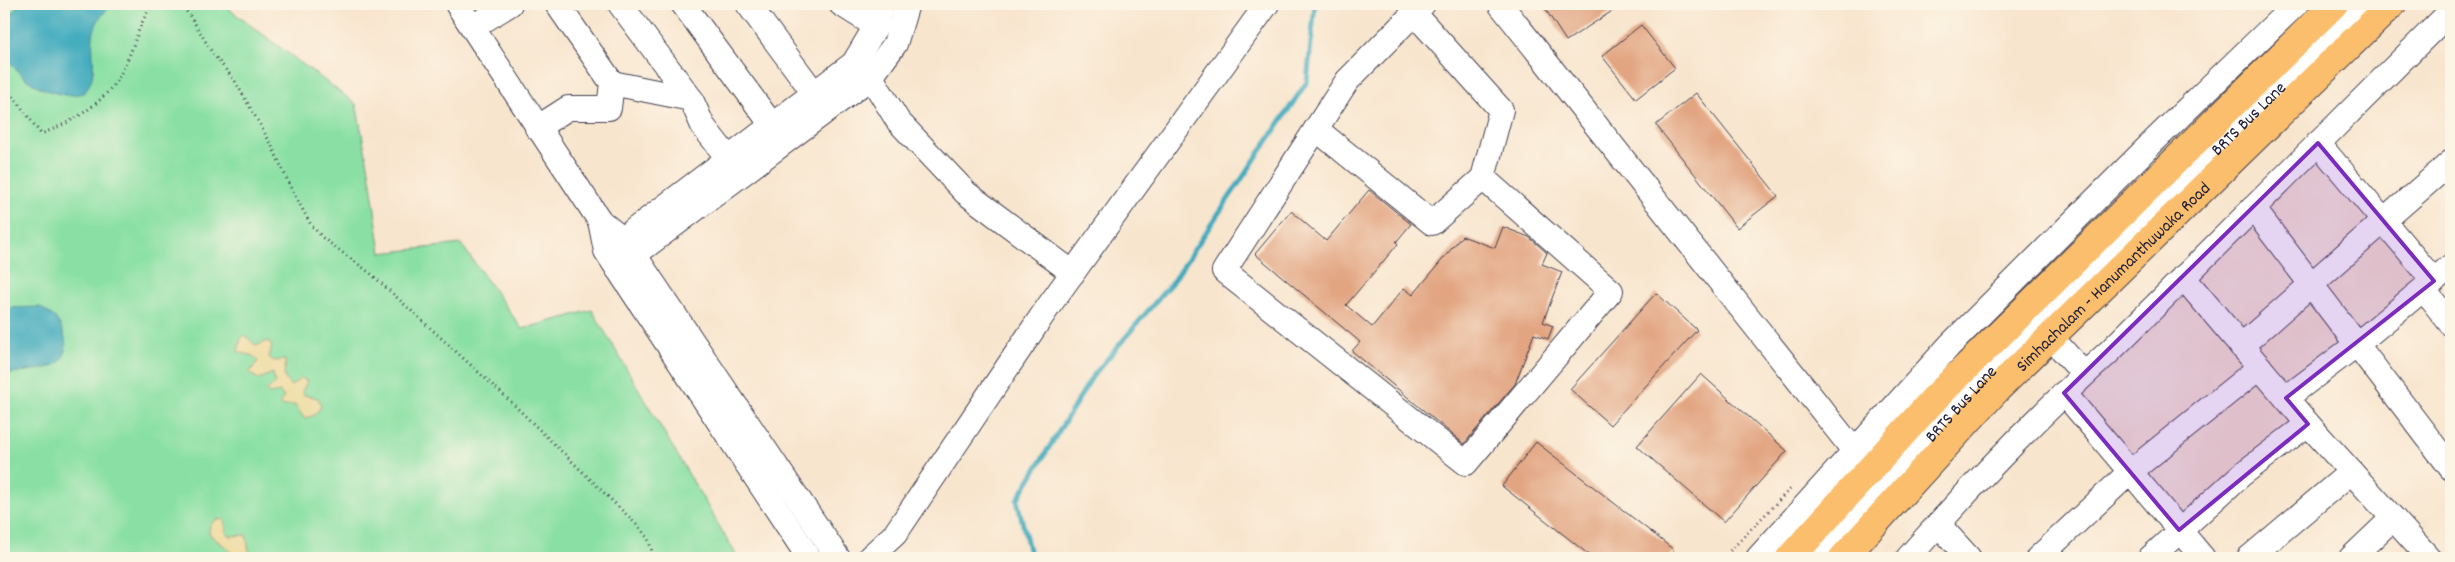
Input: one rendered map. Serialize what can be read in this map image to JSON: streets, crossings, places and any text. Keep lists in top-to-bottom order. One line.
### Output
{"streets":{"main road":["Simhachalam - Hanumanthuwaka Road"],"street":["BRTS Bus Lane"]}}
